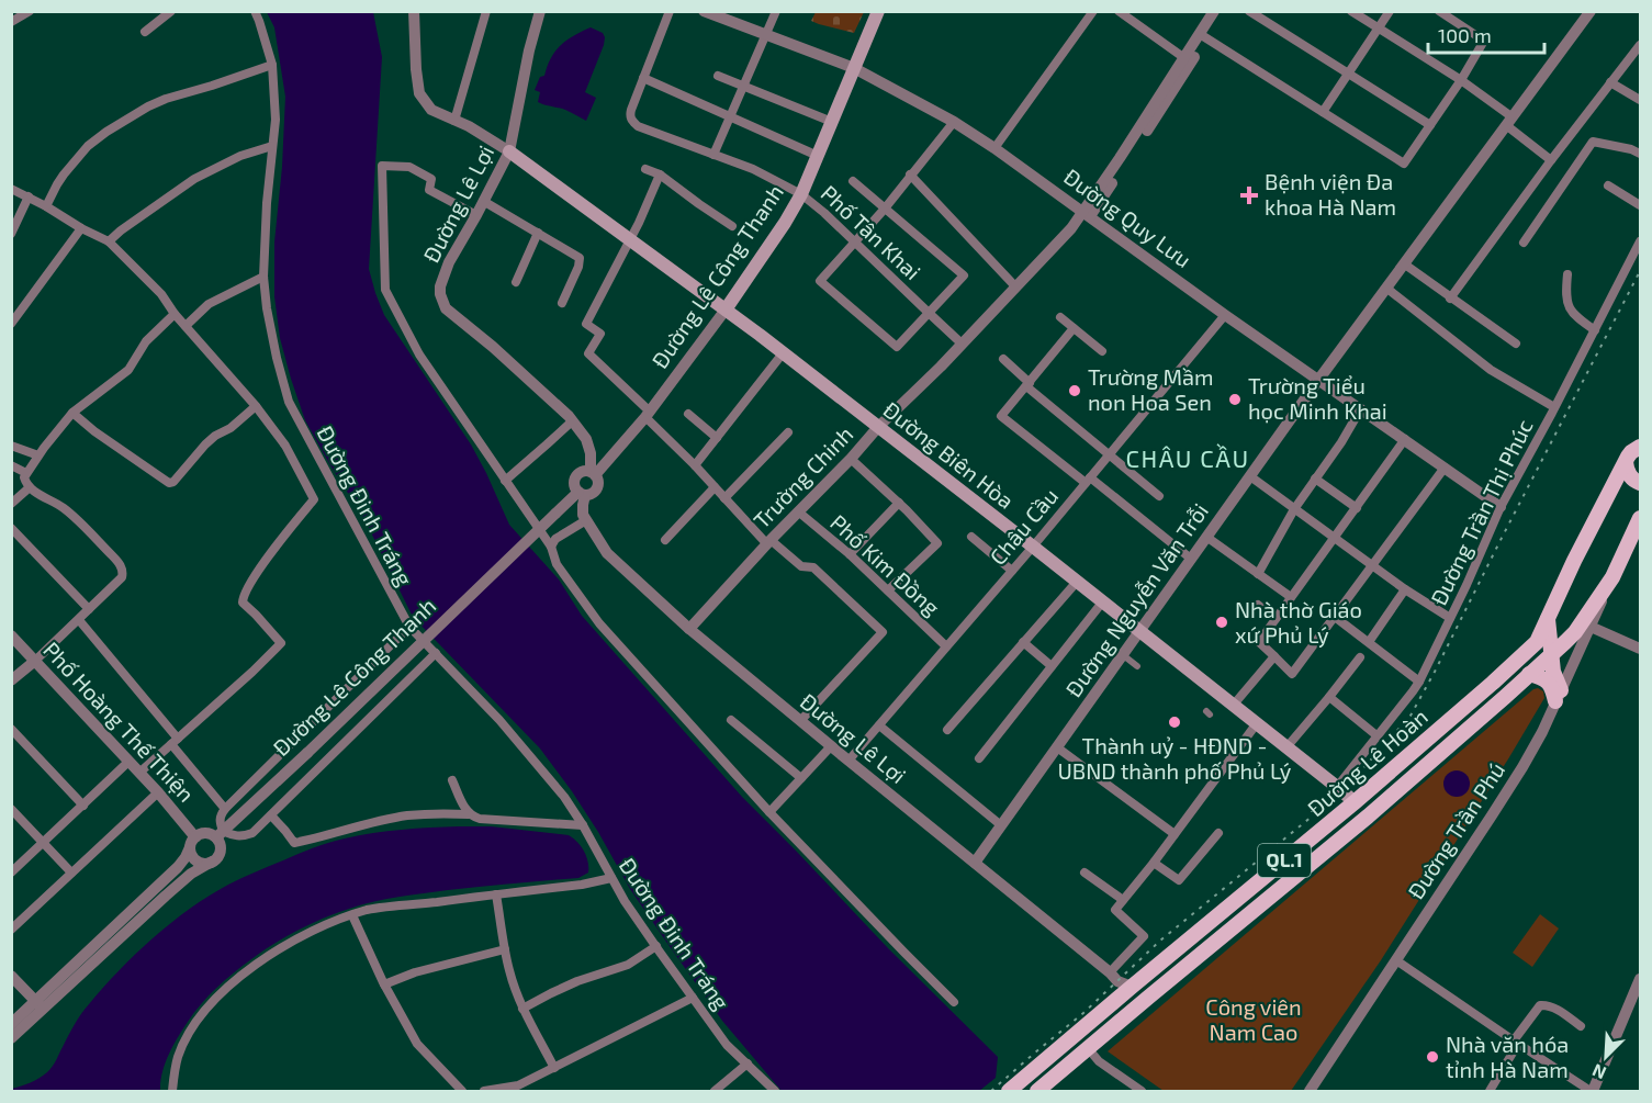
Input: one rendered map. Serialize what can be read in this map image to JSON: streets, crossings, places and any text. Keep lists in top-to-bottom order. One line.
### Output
{"streets":{"main road":["Đường Lê Công Thanh","Đường Biên Hòa","Đường Lê Hoàn","QL.1"],"street":["Đường Lê Lợi","Đường Quy Lưu","Phố Tân Khai","Trường Chinh","Đường Đinh Tráng","Đường Trần Thị Phúc","Châu Cầu","Phố Kim Đồng","Đường Nguyễn Văn Trỗi","Phố Hoàng Thế Thiện","Đường Trần Phú"]},"crossings":[["Đường Lê Lợi","Đường Lê Công Thanh"],["Đường Lê Lợi","Đường Biên Hòa"],["Đường Lê Lợi","Trường Chinh"],["Đường Lê Lợi","Châu Cầu"],["Đường Lê Lợi","Đường Nguyễn Văn Trỗi"],["Đường Lê Lợi","Đường Lê Hoàn"],["Đường Quy Lưu","Đường Lê Công Thanh"],["Đường Quy Lưu","Trường Chinh"],["Đường Quy Lưu","Đường Trần Thị Phúc"],["Đường Quy Lưu","Châu Cầu"],["Đường Quy Lưu","Đường Nguyễn Văn Trỗi"],["Phố Tân Khai","Đường Lê Công Thanh"],["Phố Tân Khai","Trường Chinh"],["Đường Lê Công Thanh","Đường Biên Hòa"],["Đường Lê Công Thanh","Phố Hoàng Thế Thiện"],["Đường Biên Hòa","Trường Chinh"],["Đường Biên Hòa","Đường Trần Thị Phúc"],["Đường Biên Hòa","Châu Cầu"],["Đường Biên Hòa","Đường Nguyễn Văn Trỗi"],["Đường Biên Hòa","Đường Lê Hoàn"],["Trường Chinh","Phố Kim Đồng"],["Châu Cầu","Phố Kim Đồng"],["Đường Lê Hoàn","Đường Trần Phú"]],"districts":["CHÂU CẦU"],"parks":["Công viên Nam Cao"],"places":{"health":["Bệnh viện Đa khoa Hà Nam"],"other":["Trường Mầm non Hoa Sen","Trường Tiểu học Minh Khai","Nhà thờ Giáo xứ Phủ Lý","Thành uỷ - HĐND - UBND thành phố Phủ Lý","Nhà văn hóa tỉnh Hà Nam"]},"scale_bar":"100 m","north":"bottom left"}
